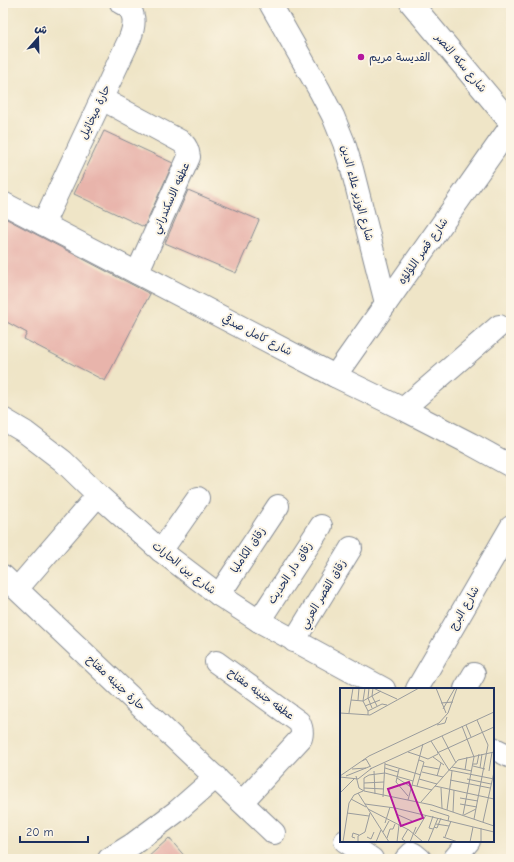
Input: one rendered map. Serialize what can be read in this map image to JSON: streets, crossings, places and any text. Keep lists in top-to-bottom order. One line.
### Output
{"streets":{"street":["شارع سكه النصر","حارة ميخائيل","شارع الوزير علاء الدين","عطفه الاسكندراني","شارع قصر اللؤلؤه","شارع كامل صدقي","زقاق الكامليا","شارع بين الحارات","زقاق دار الحديث","زقاق القصر العربي","شارع البرج","حارة جنينه مفتاح","عطفه جنينه مفتاح"]},"crossings":[["شارع سكه النصر","شارع قصر اللؤلؤه"],["حارة ميخائيل","عطفه الاسكندراني"],["حارة ميخائيل","شارع كامل صدقي"],["شارع الوزير علاء الدين","شارع قصر اللؤلؤه"],["عطفه الاسكندراني","شارع كامل صدقي"],["شارع قصر اللؤلؤه","شارع كامل صدقي"],["زقاق الكامليا","شارع بين الحارات"],["شارع بين الحارات","زقاق دار الحديث"],["شارع بين الحارات","زقاق القصر العربي"],["شارع بين الحارات","حارة جنينه مفتاح"],["حارة جنينه مفتاح","عطفه جنينه مفتاح"]],"places":["القديسة مريم"],"scale_bar":"20 m","north":"top"}
